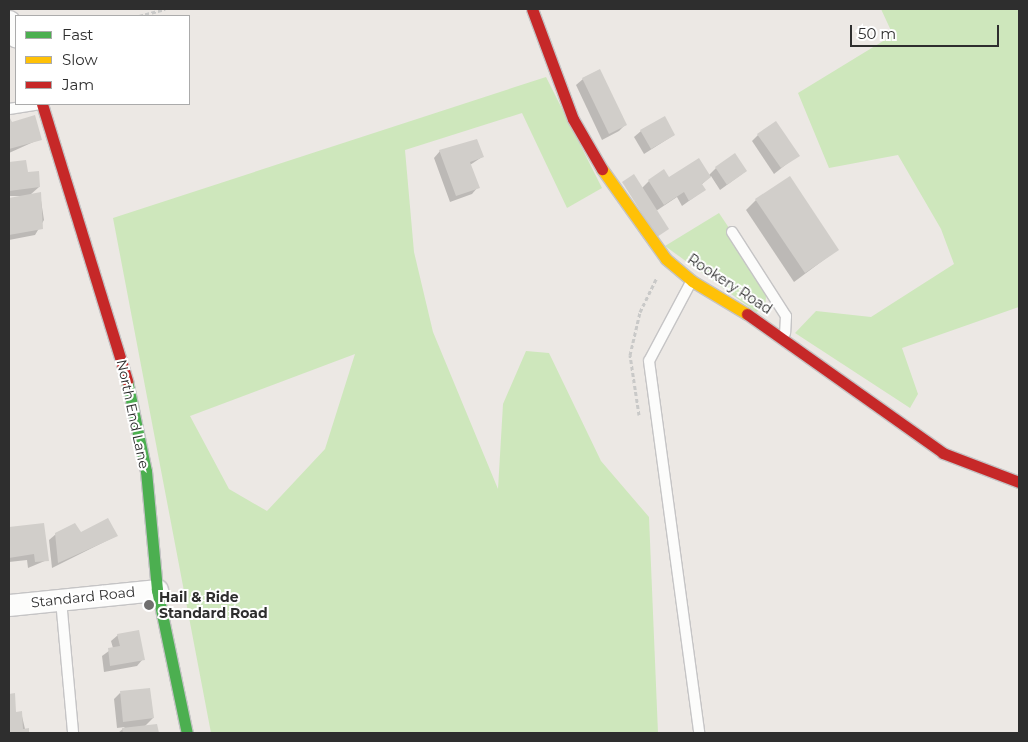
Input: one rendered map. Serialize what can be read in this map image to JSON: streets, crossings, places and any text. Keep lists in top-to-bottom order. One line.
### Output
{"streets":{"street":["Rookery Road","North End Lane","Standard Road"]},"crossings":[["North End Lane","Standard Road"]],"places":["Hail & Ride Standard Road"],"legend":["Fast","Slow","Jam"],"scale_bar":"50 m"}
